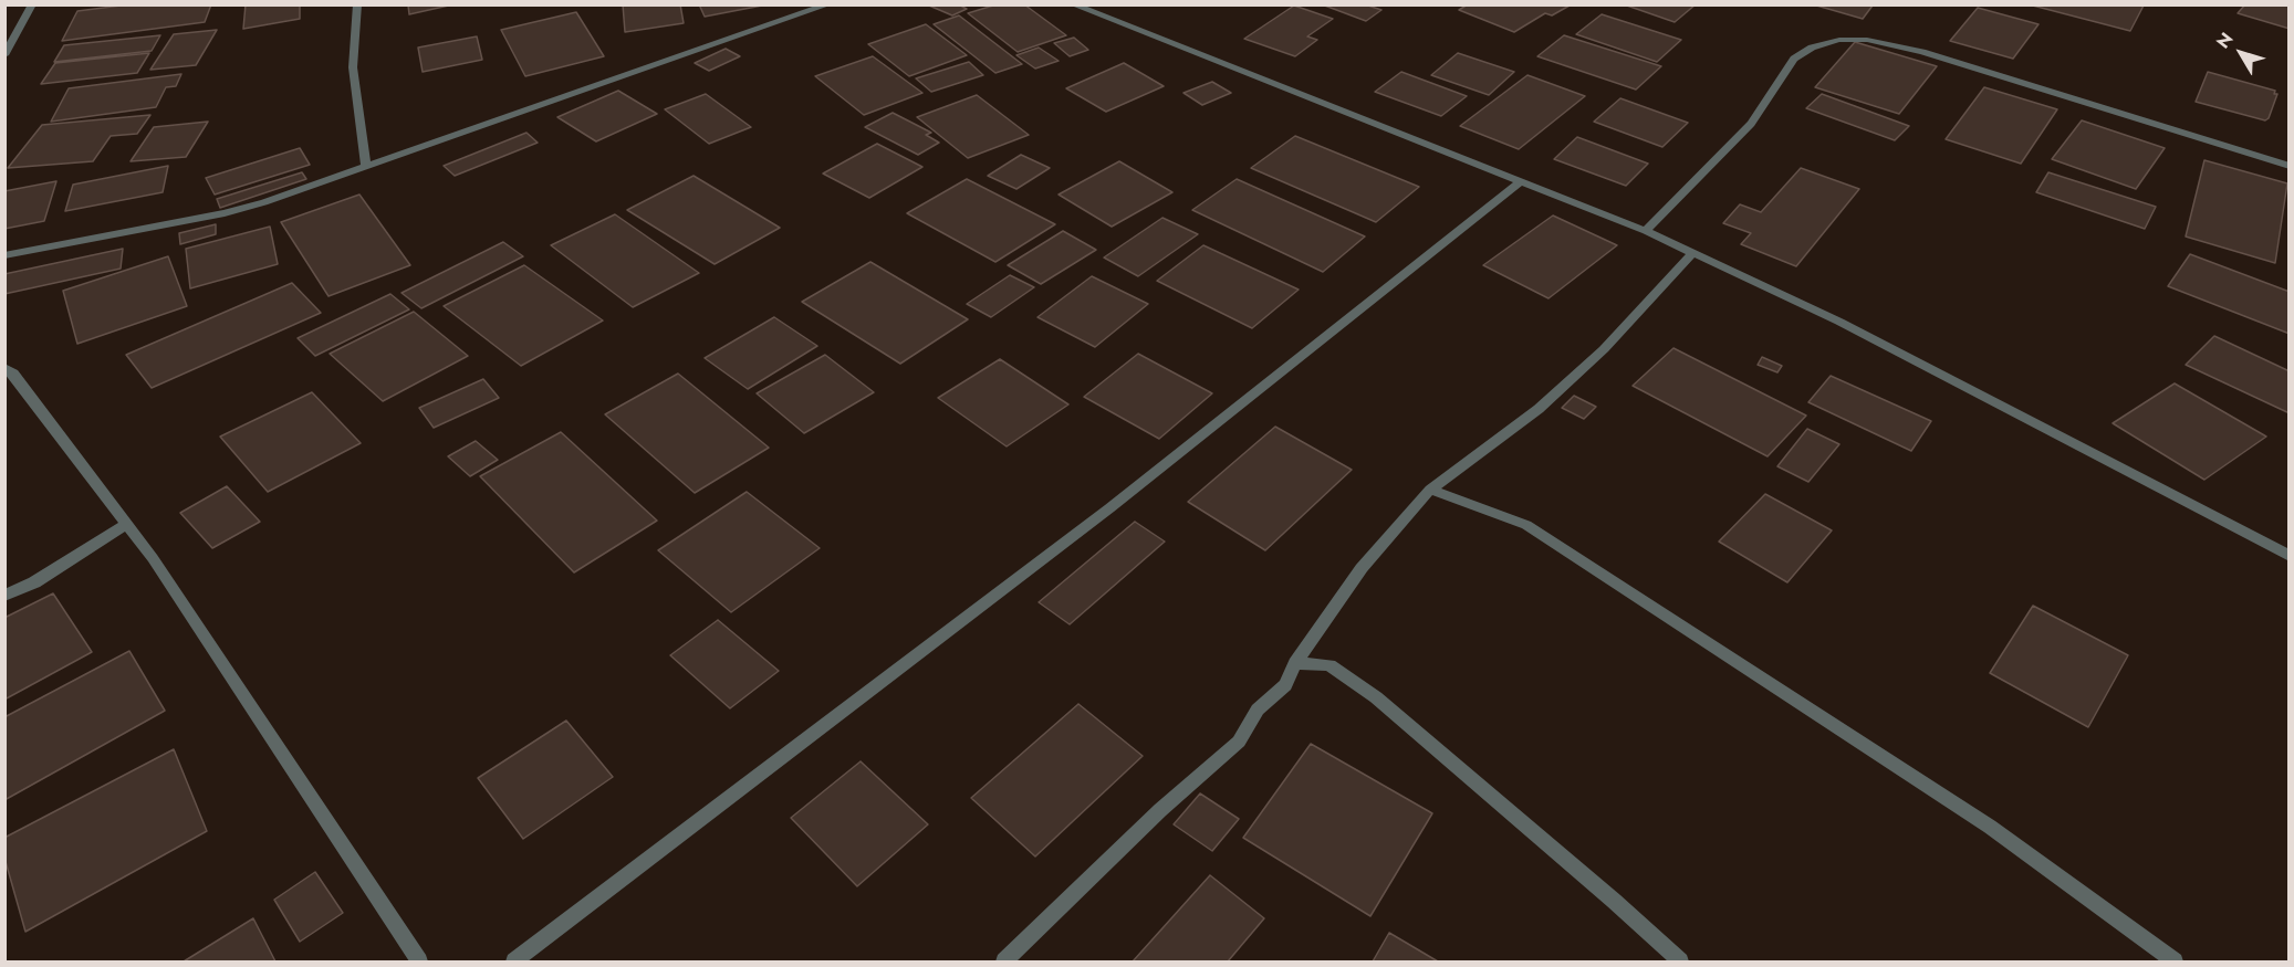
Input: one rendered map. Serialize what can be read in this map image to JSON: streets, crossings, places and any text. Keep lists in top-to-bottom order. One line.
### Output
{"north":"top left"}
